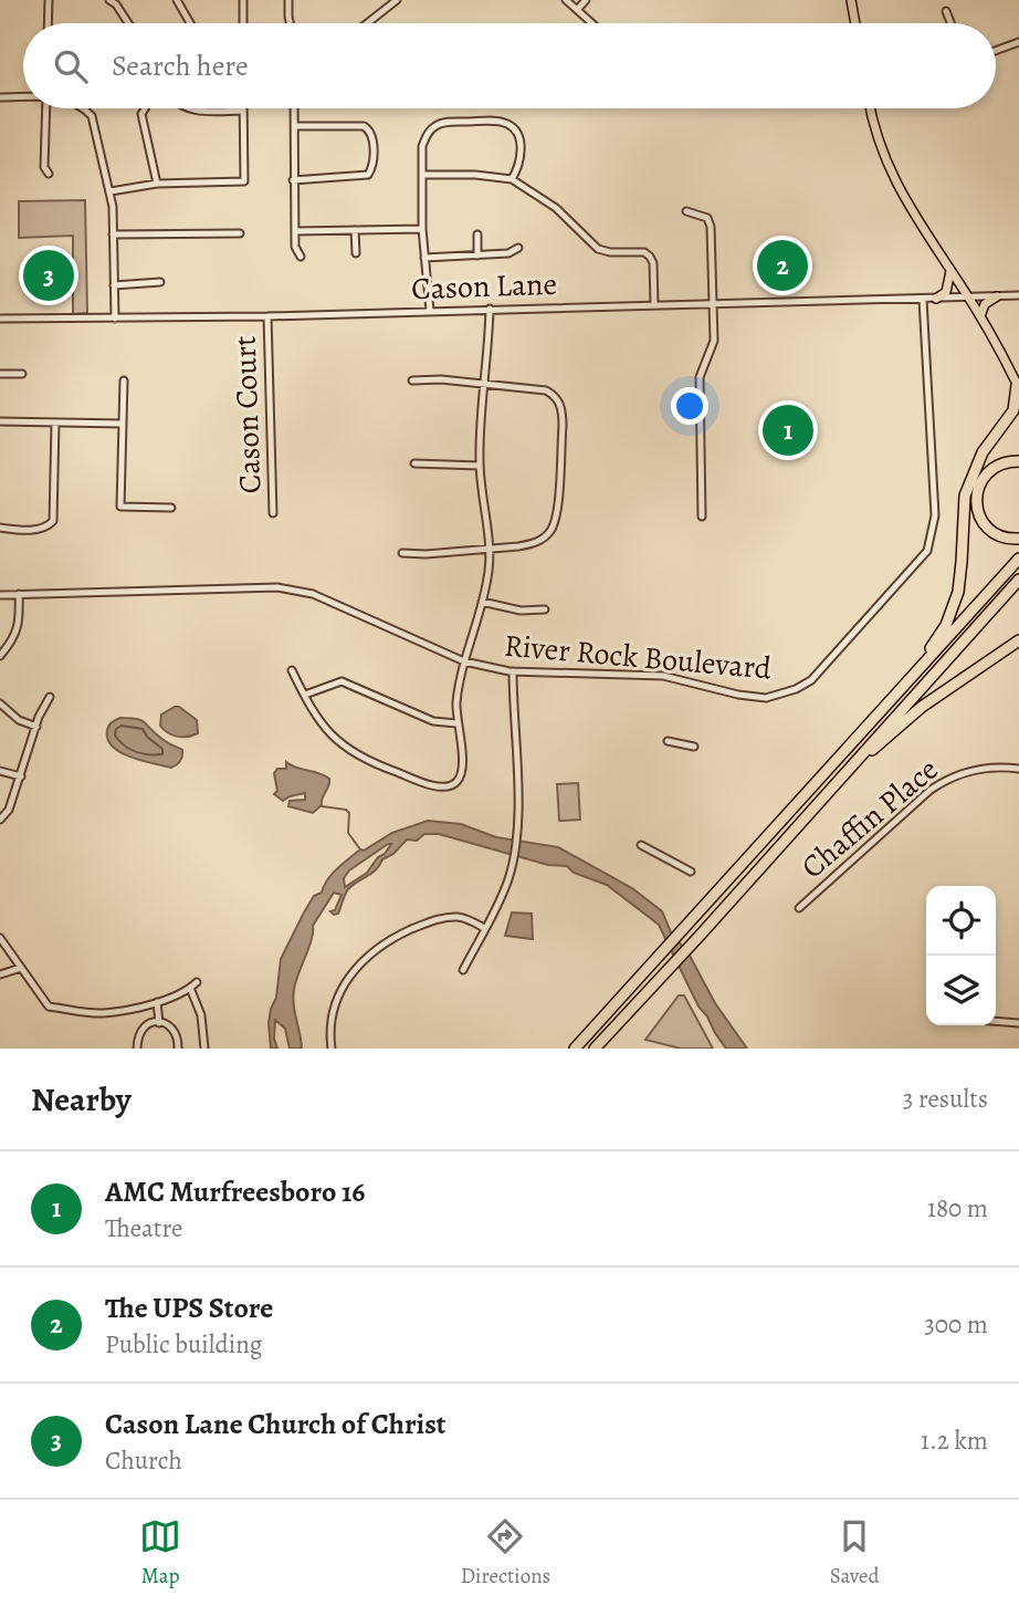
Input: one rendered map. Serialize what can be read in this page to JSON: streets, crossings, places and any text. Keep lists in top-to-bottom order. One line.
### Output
{"streets":{"street":["Cason Lane","Cason Court","River Rock Boulevard","Chaffin Place"]},"crossings":[["Cason Lane","Cason Court"],["Cason Lane","River Rock Boulevard"]],"page":{"search":"Search here","pins":["2","3","1"],"heading":["Nearby","3 results"],"list":[{"mark":"1","name":"AMC Murfreesboro 16","note":"Theatre","value":"180 m"},{"mark":"2","name":"The UPS Store","note":"Public building","value":"300 m"},{"mark":"3","name":"Cason Lane Church of Christ","note":"Church","value":"1.2 km"}],"nav":["Map","Directions","Saved"]}}
